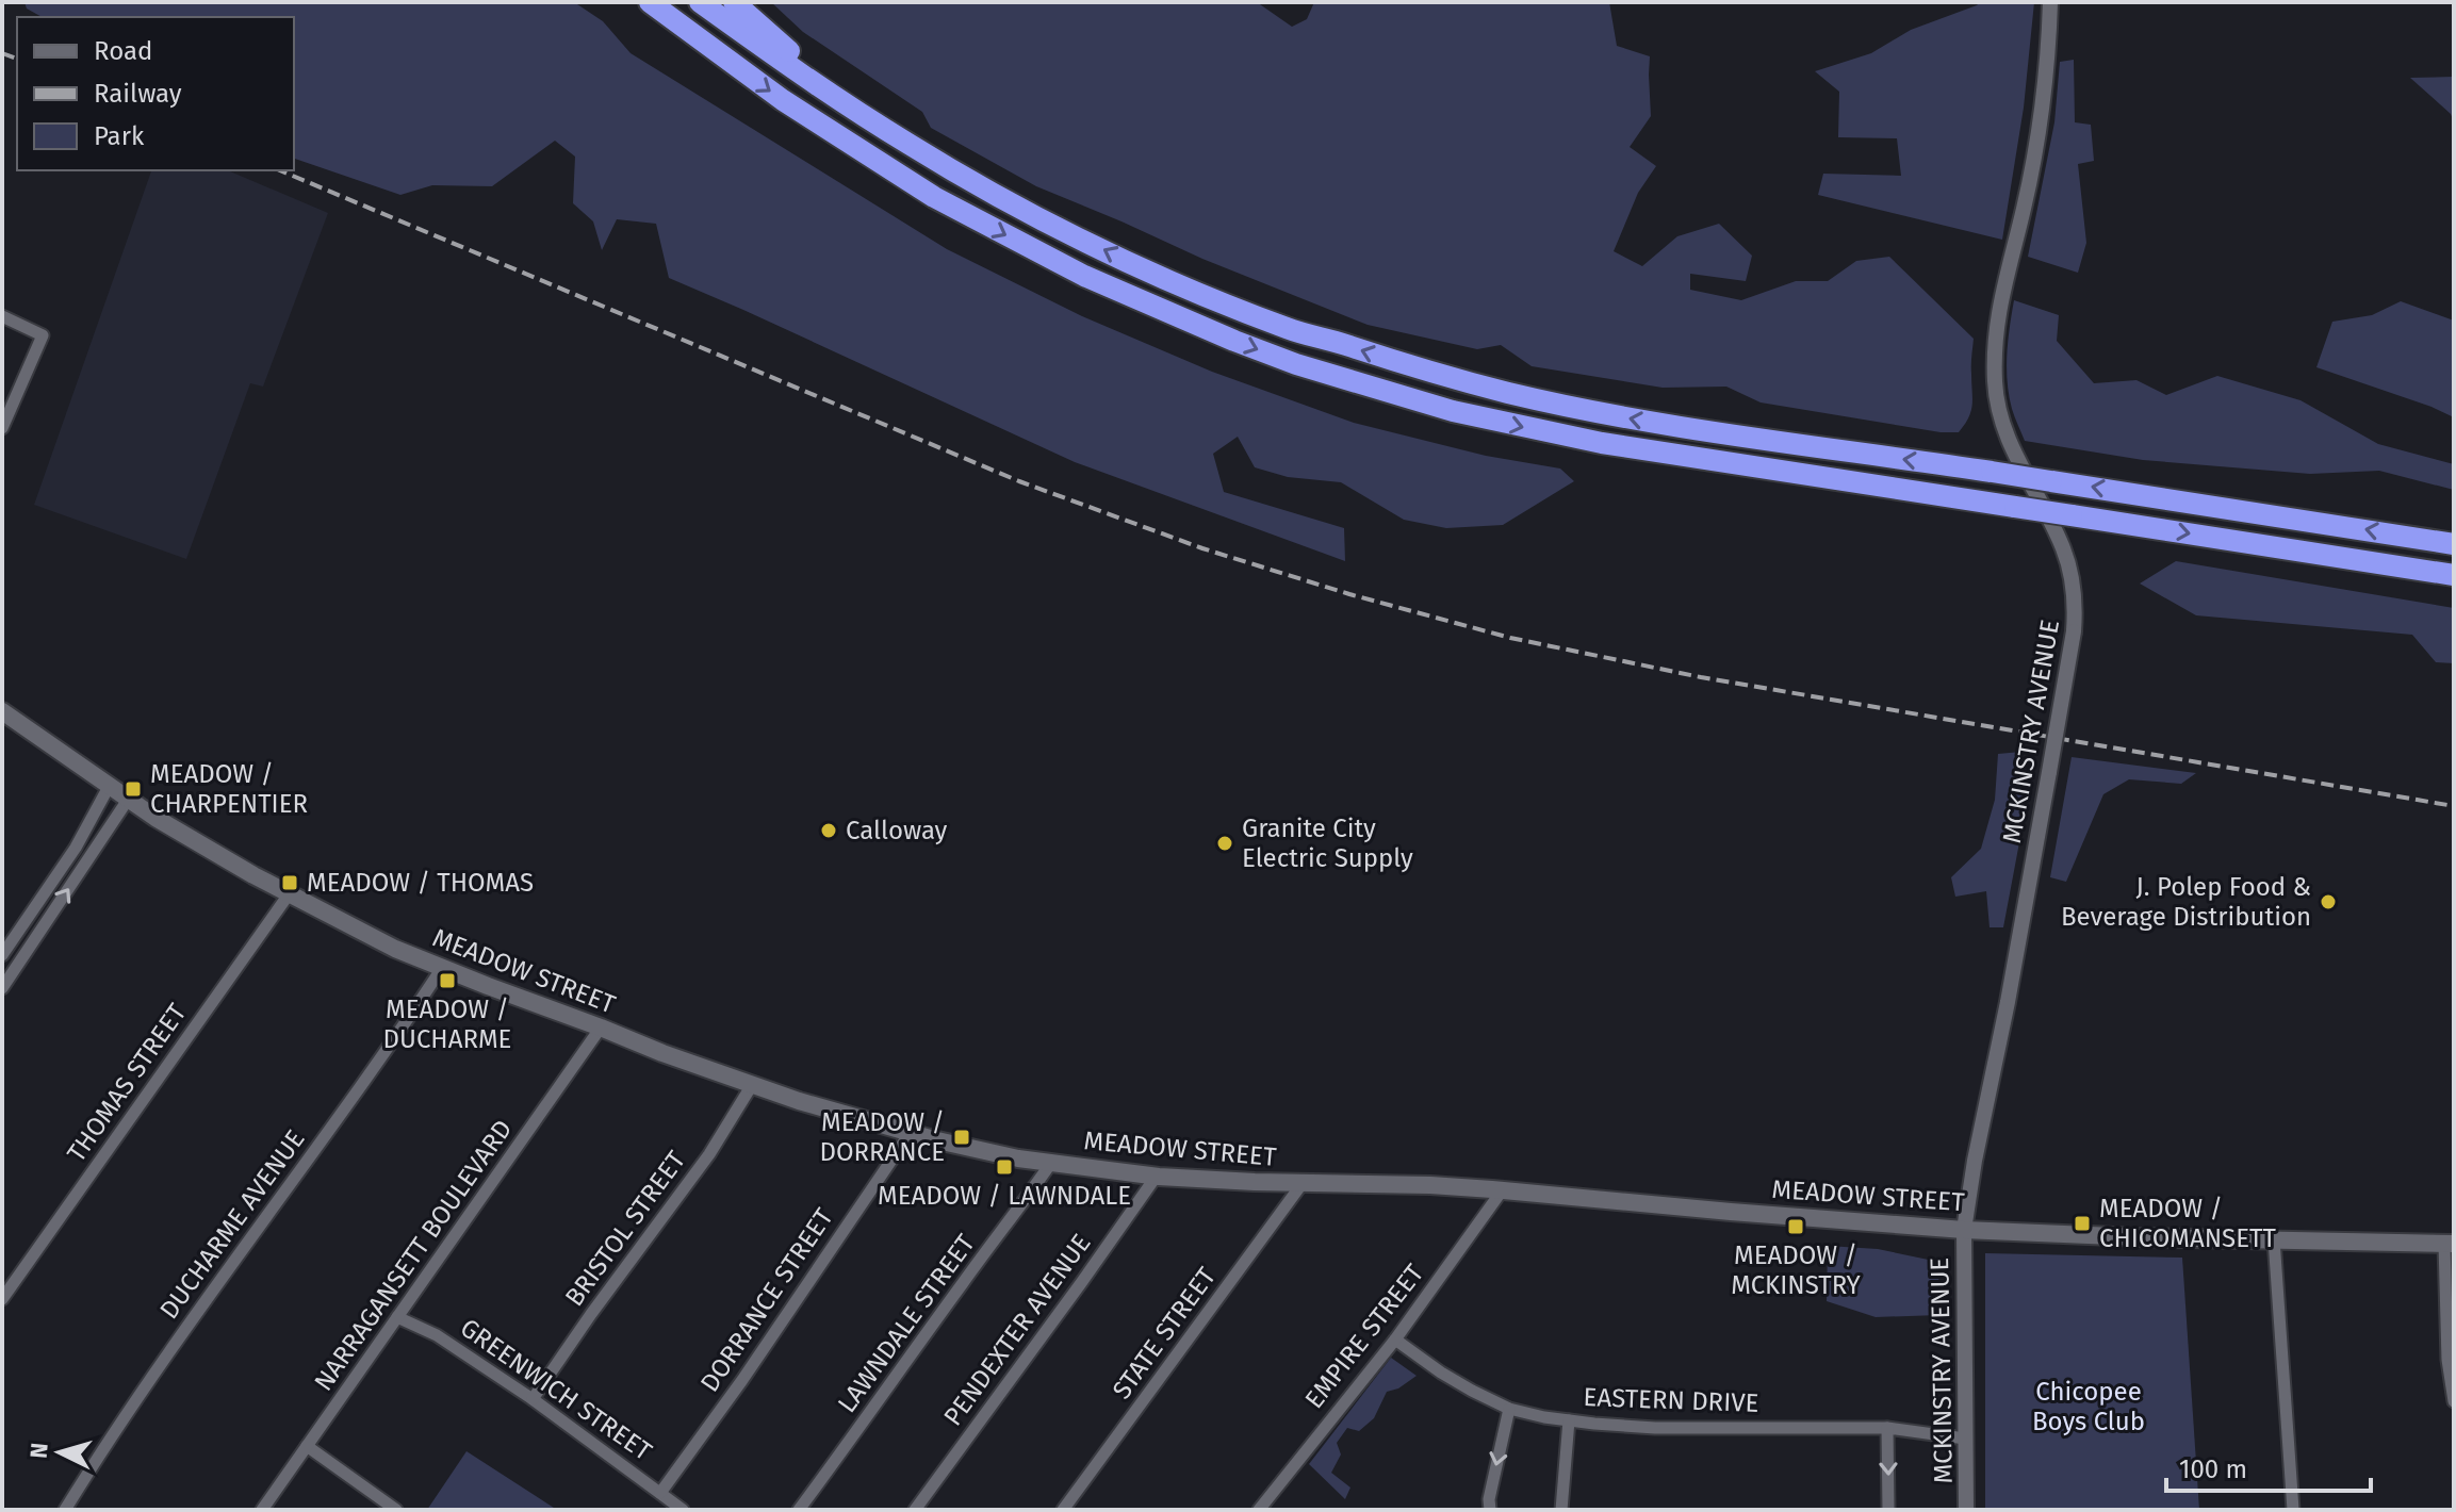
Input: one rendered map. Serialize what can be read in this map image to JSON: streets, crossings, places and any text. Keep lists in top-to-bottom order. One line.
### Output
{"streets":{"main road":["MEADOW STREET"],"street":["MCKINSTRY AVENUE","THOMAS STREET","DUCHARME AVENUE","BRISTOL STREET","NARRAGANSETT BOULEVARD","DORRANCE STREET","LAWNDALE STREET","PENDEXTER AVENUE","STATE STREET","EMPIRE STREET","GREENWICH STREET","EASTERN DRIVE"]},"crossings":[["MCKINSTRY AVENUE","MEADOW STREET"],["MCKINSTRY AVENUE","EASTERN DRIVE"],["MEADOW STREET","THOMAS STREET"],["MEADOW STREET","DUCHARME AVENUE"],["MEADOW STREET","BRISTOL STREET"],["MEADOW STREET","NARRAGANSETT BOULEVARD"],["MEADOW STREET","DORRANCE STREET"],["MEADOW STREET","LAWNDALE STREET"],["MEADOW STREET","PENDEXTER AVENUE"],["MEADOW STREET","STATE STREET"],["MEADOW STREET","EMPIRE STREET"],["BRISTOL STREET","GREENWICH STREET"],["NARRAGANSETT BOULEVARD","GREENWICH STREET"],["DORRANCE STREET","GREENWICH STREET"],["EMPIRE STREET","EASTERN DRIVE"]],"parks":["Chicopee Boys Club"],"places":{"transit":["MEADOW / CHARPENTIER","MEADOW / THOMAS","MEADOW / DUCHARME","MEADOW / DORRANCE","MEADOW / LAWNDALE","MEADOW / CHICOMANSETT","MEADOW / MCKINSTRY"],"other":["Calloway","Granite City Electric Supply","J. Polep Food & Beverage Distribution"]},"legend":["Road","Railway","Park"],"scale_bar":"100 m","north":"left"}
